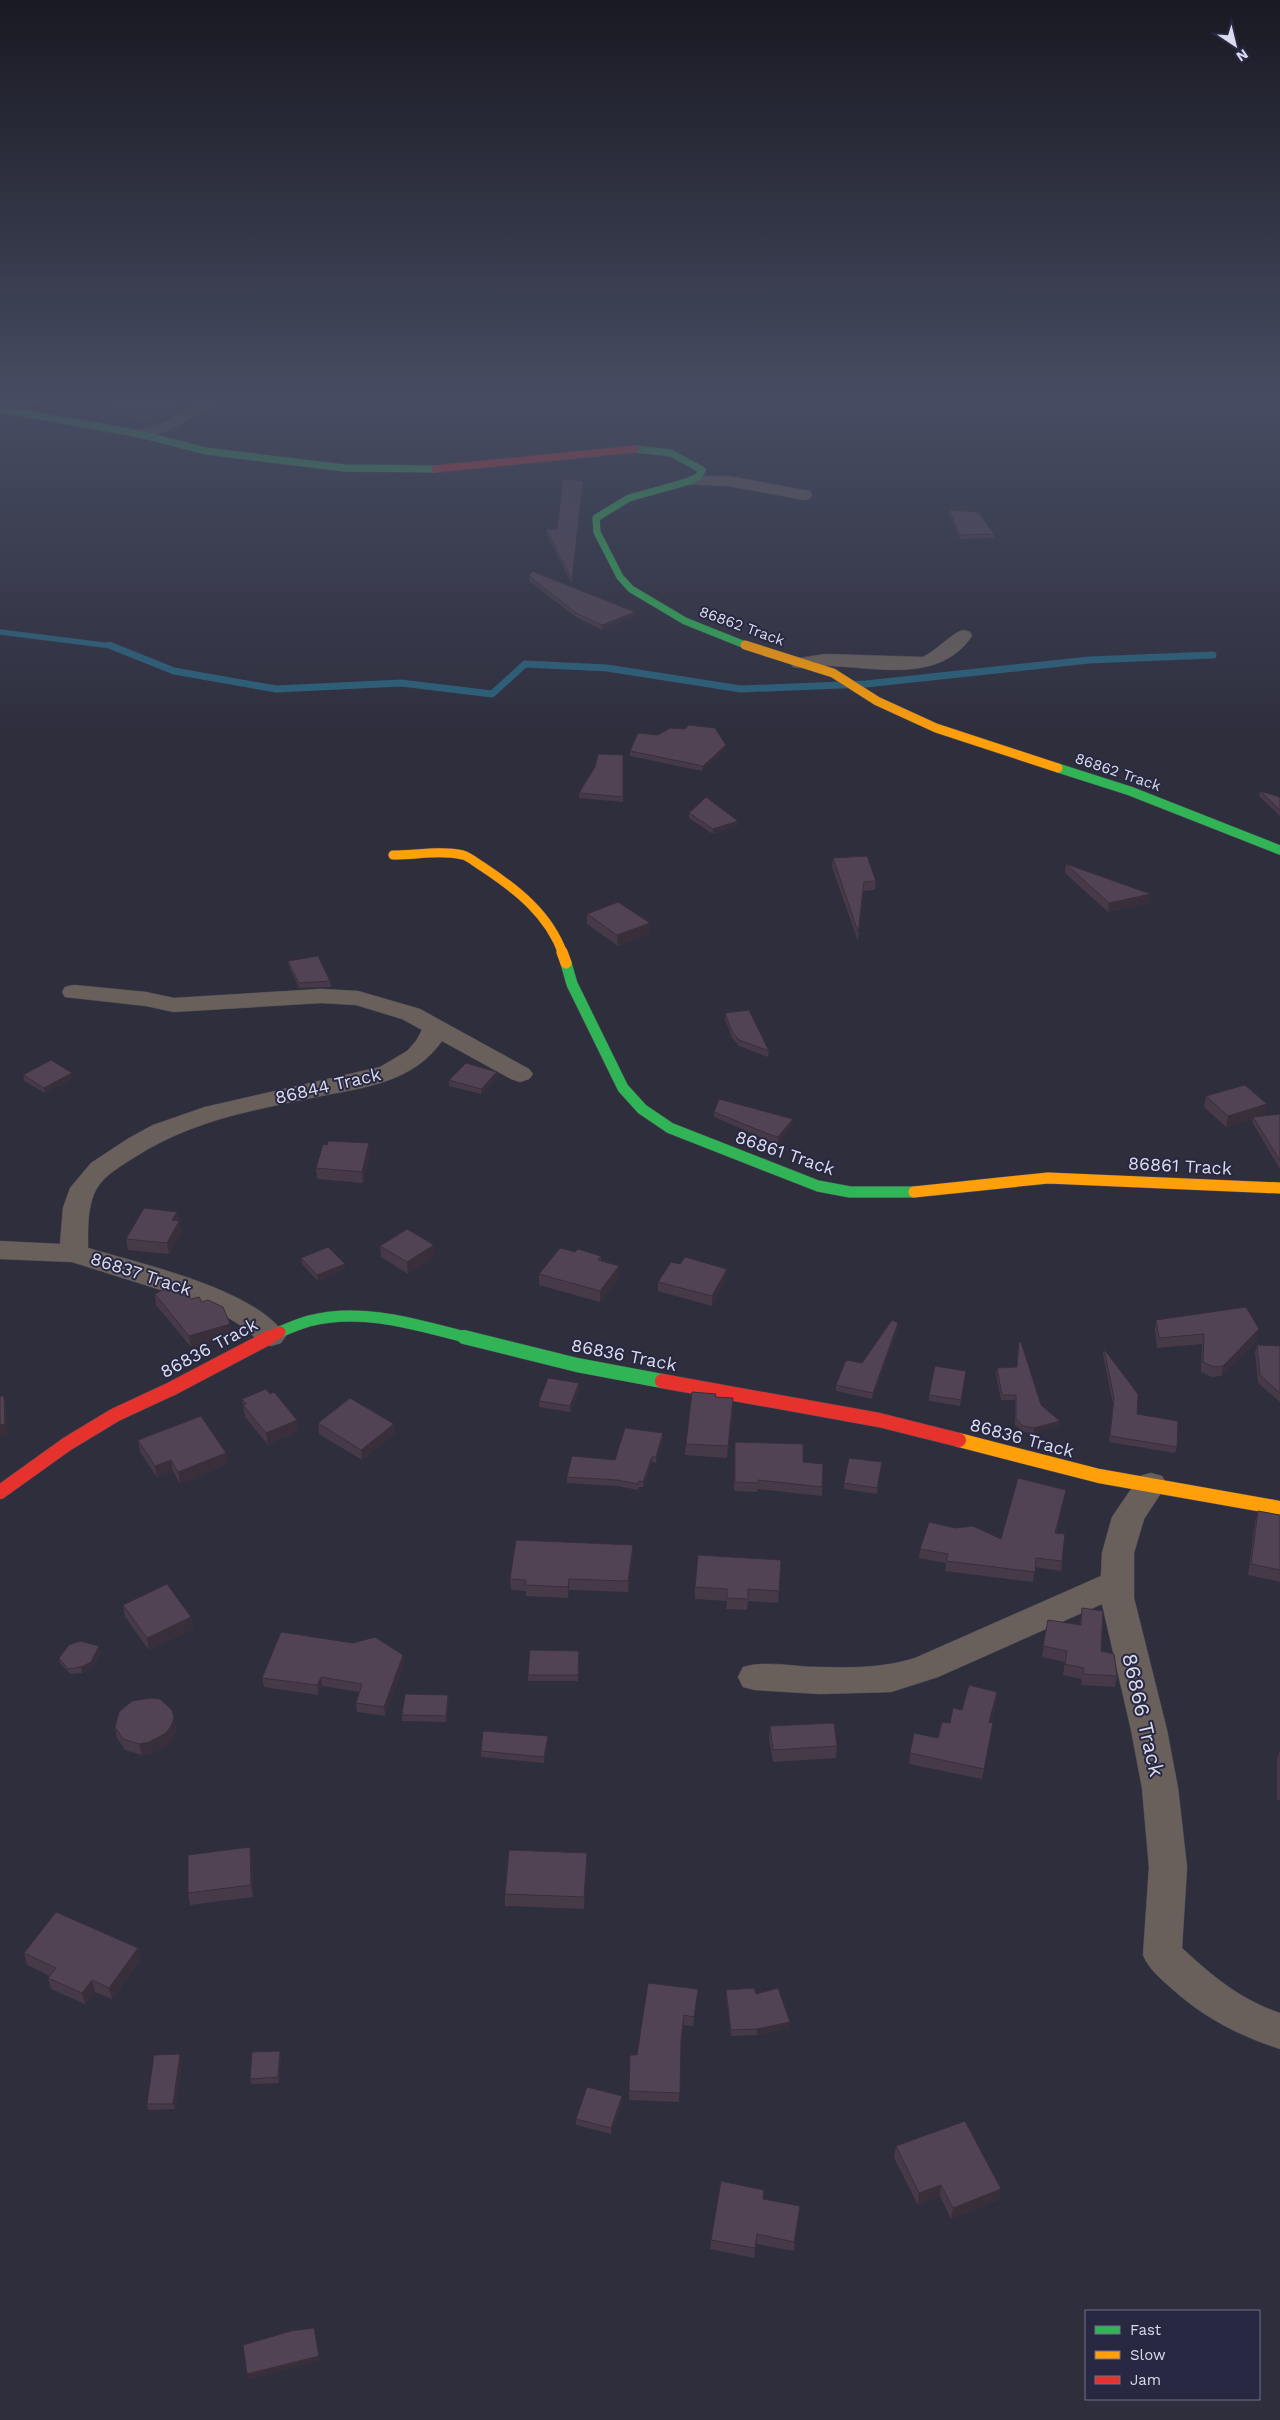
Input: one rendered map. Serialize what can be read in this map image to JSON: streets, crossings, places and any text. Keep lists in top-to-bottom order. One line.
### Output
{"streets":{"street":["86862 Track","86844 Track","86861 Track","86837 Track","86836 Track","86866 Track"]},"crossings":[["86844 Track","86837 Track"],["86837 Track","86836 Track"],["86836 Track","86866 Track"]],"legend":["Fast","Slow","Jam"],"north":"bottom right"}
